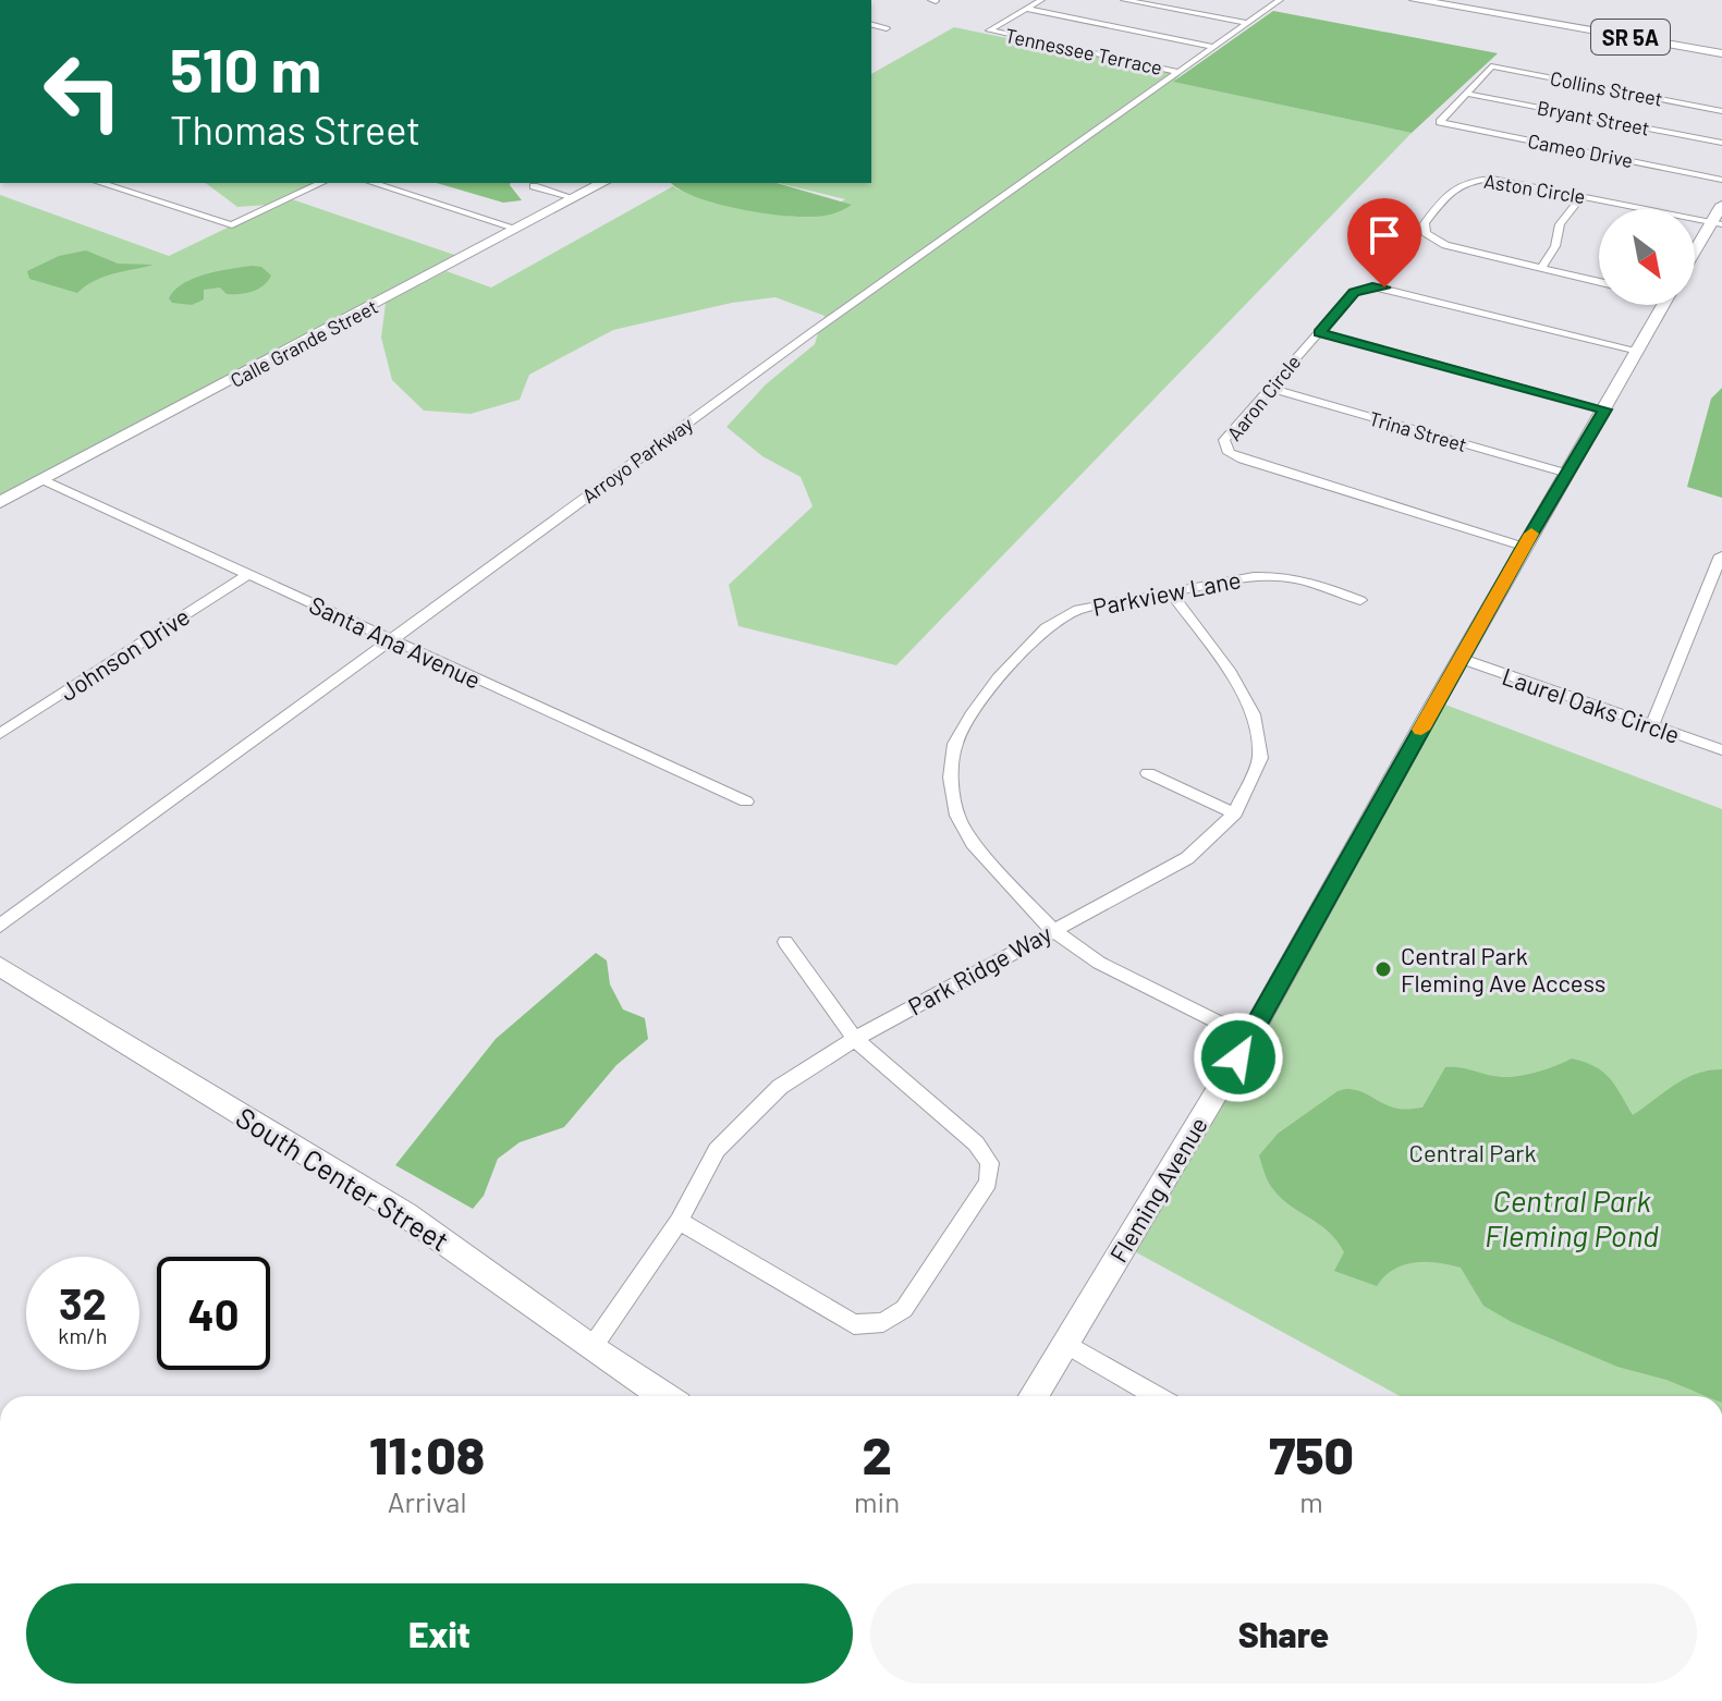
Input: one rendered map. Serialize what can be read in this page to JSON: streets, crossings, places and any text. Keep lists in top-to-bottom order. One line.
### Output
{"streets":{"main road":["SR 5A"],"street":["Tennessee Terrace","Collins Street","Bryant Street","Cameo Drive","Aston Circle","Calle Grande Street","Aaron Circle","Trina Street","Arroyo Parkway","Parkview Lane","Santa Ana Avenue","Johnson Drive","Laurel Oaks Circle","Park Ridge Way","South Center Street","Fleming Avenue"]},"crossings":[["Tennessee Terrace","Arroyo Parkway"],["Collins Street","Bryant Street"],["Collins Street","Cameo Drive"],["Bryant Street","Cameo Drive"],["Calle Grande Street","Santa Ana Avenue"],["Aaron Circle","Trina Street"],["Aaron Circle","Fleming Avenue"],["Trina Street","Fleming Avenue"],["Arroyo Parkway","Santa Ana Avenue"],["Parkview Lane","Park Ridge Way"],["Parkview Lane","Fleming Avenue"],["Santa Ana Avenue","Johnson Drive"],["Laurel Oaks Circle","Fleming Avenue"],["Park Ridge Way","South Center Street"]],"water":["Central Park Fleming Pond"],"parks":["Central Park"],"places":["Central Park Fleming Ave Access"],"north":"bottom right","page":{"turn":["510 m","Thomas Street"],"speed":"32 km/h","limit":"40","eta":["11:08","Arrival","2","min","750","m"],"buttons":["Exit","Share"]}}
